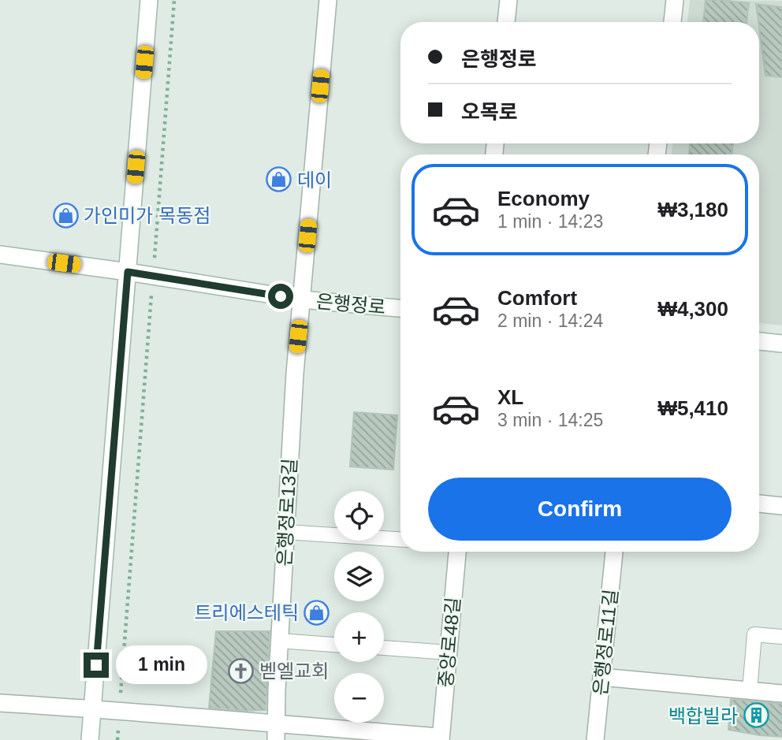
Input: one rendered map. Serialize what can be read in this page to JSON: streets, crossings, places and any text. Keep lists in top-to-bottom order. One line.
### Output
{"streets":{"street":["은행정로","은행정로13길","중앙로48길","은행정로11길"]},"crossings":[["은행정로","은행정로13길"]],"places":{"shop":["데이","가인미가 목동점","트리에스테틱"],"church":["벧엘교회"],"building":["백합빌라"]},"page":{"banner":["은행정로","오목로"],"list":[{"name":"Economy","note":"1 min · 14:23","value":"₩3,180"},{"name":"Comfort","note":"2 min · 14:24","value":"₩4,300"},{"name":"XL","note":"3 min · 14:25","value":"₩5,410"}],"buttons":"Confirm","map_buttons":["+","−"],"bubble":"1 min"}}
